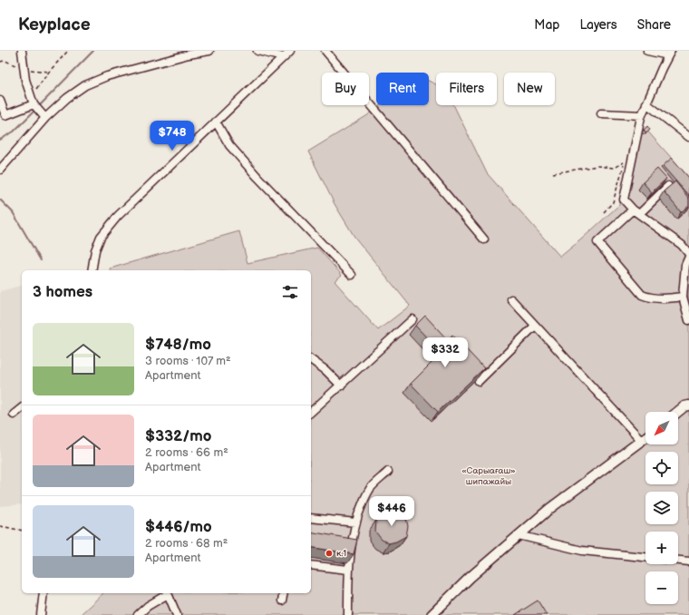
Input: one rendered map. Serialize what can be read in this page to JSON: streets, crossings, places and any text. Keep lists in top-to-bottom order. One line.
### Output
{"parks":["«Сарыағаш» шипажайы"],"places":["к.1"],"north":"bottom left","page":{"header":"Keyplace","nav":["Map","Layers","Share"],"chip":["Buy","Rent","Filters","New"],"price":["$748","$332","$446"],"heading":"3 homes","list":[{"name":"$748/mo","note":"3 rooms · 107 m² · Apartment"},{"name":"$332/mo","note":"2 rooms · 66 m² · Apartment"},{"name":"$446/mo","note":"2 rooms · 68 m² · Apartment"}],"map_buttons":["+","−"]}}
